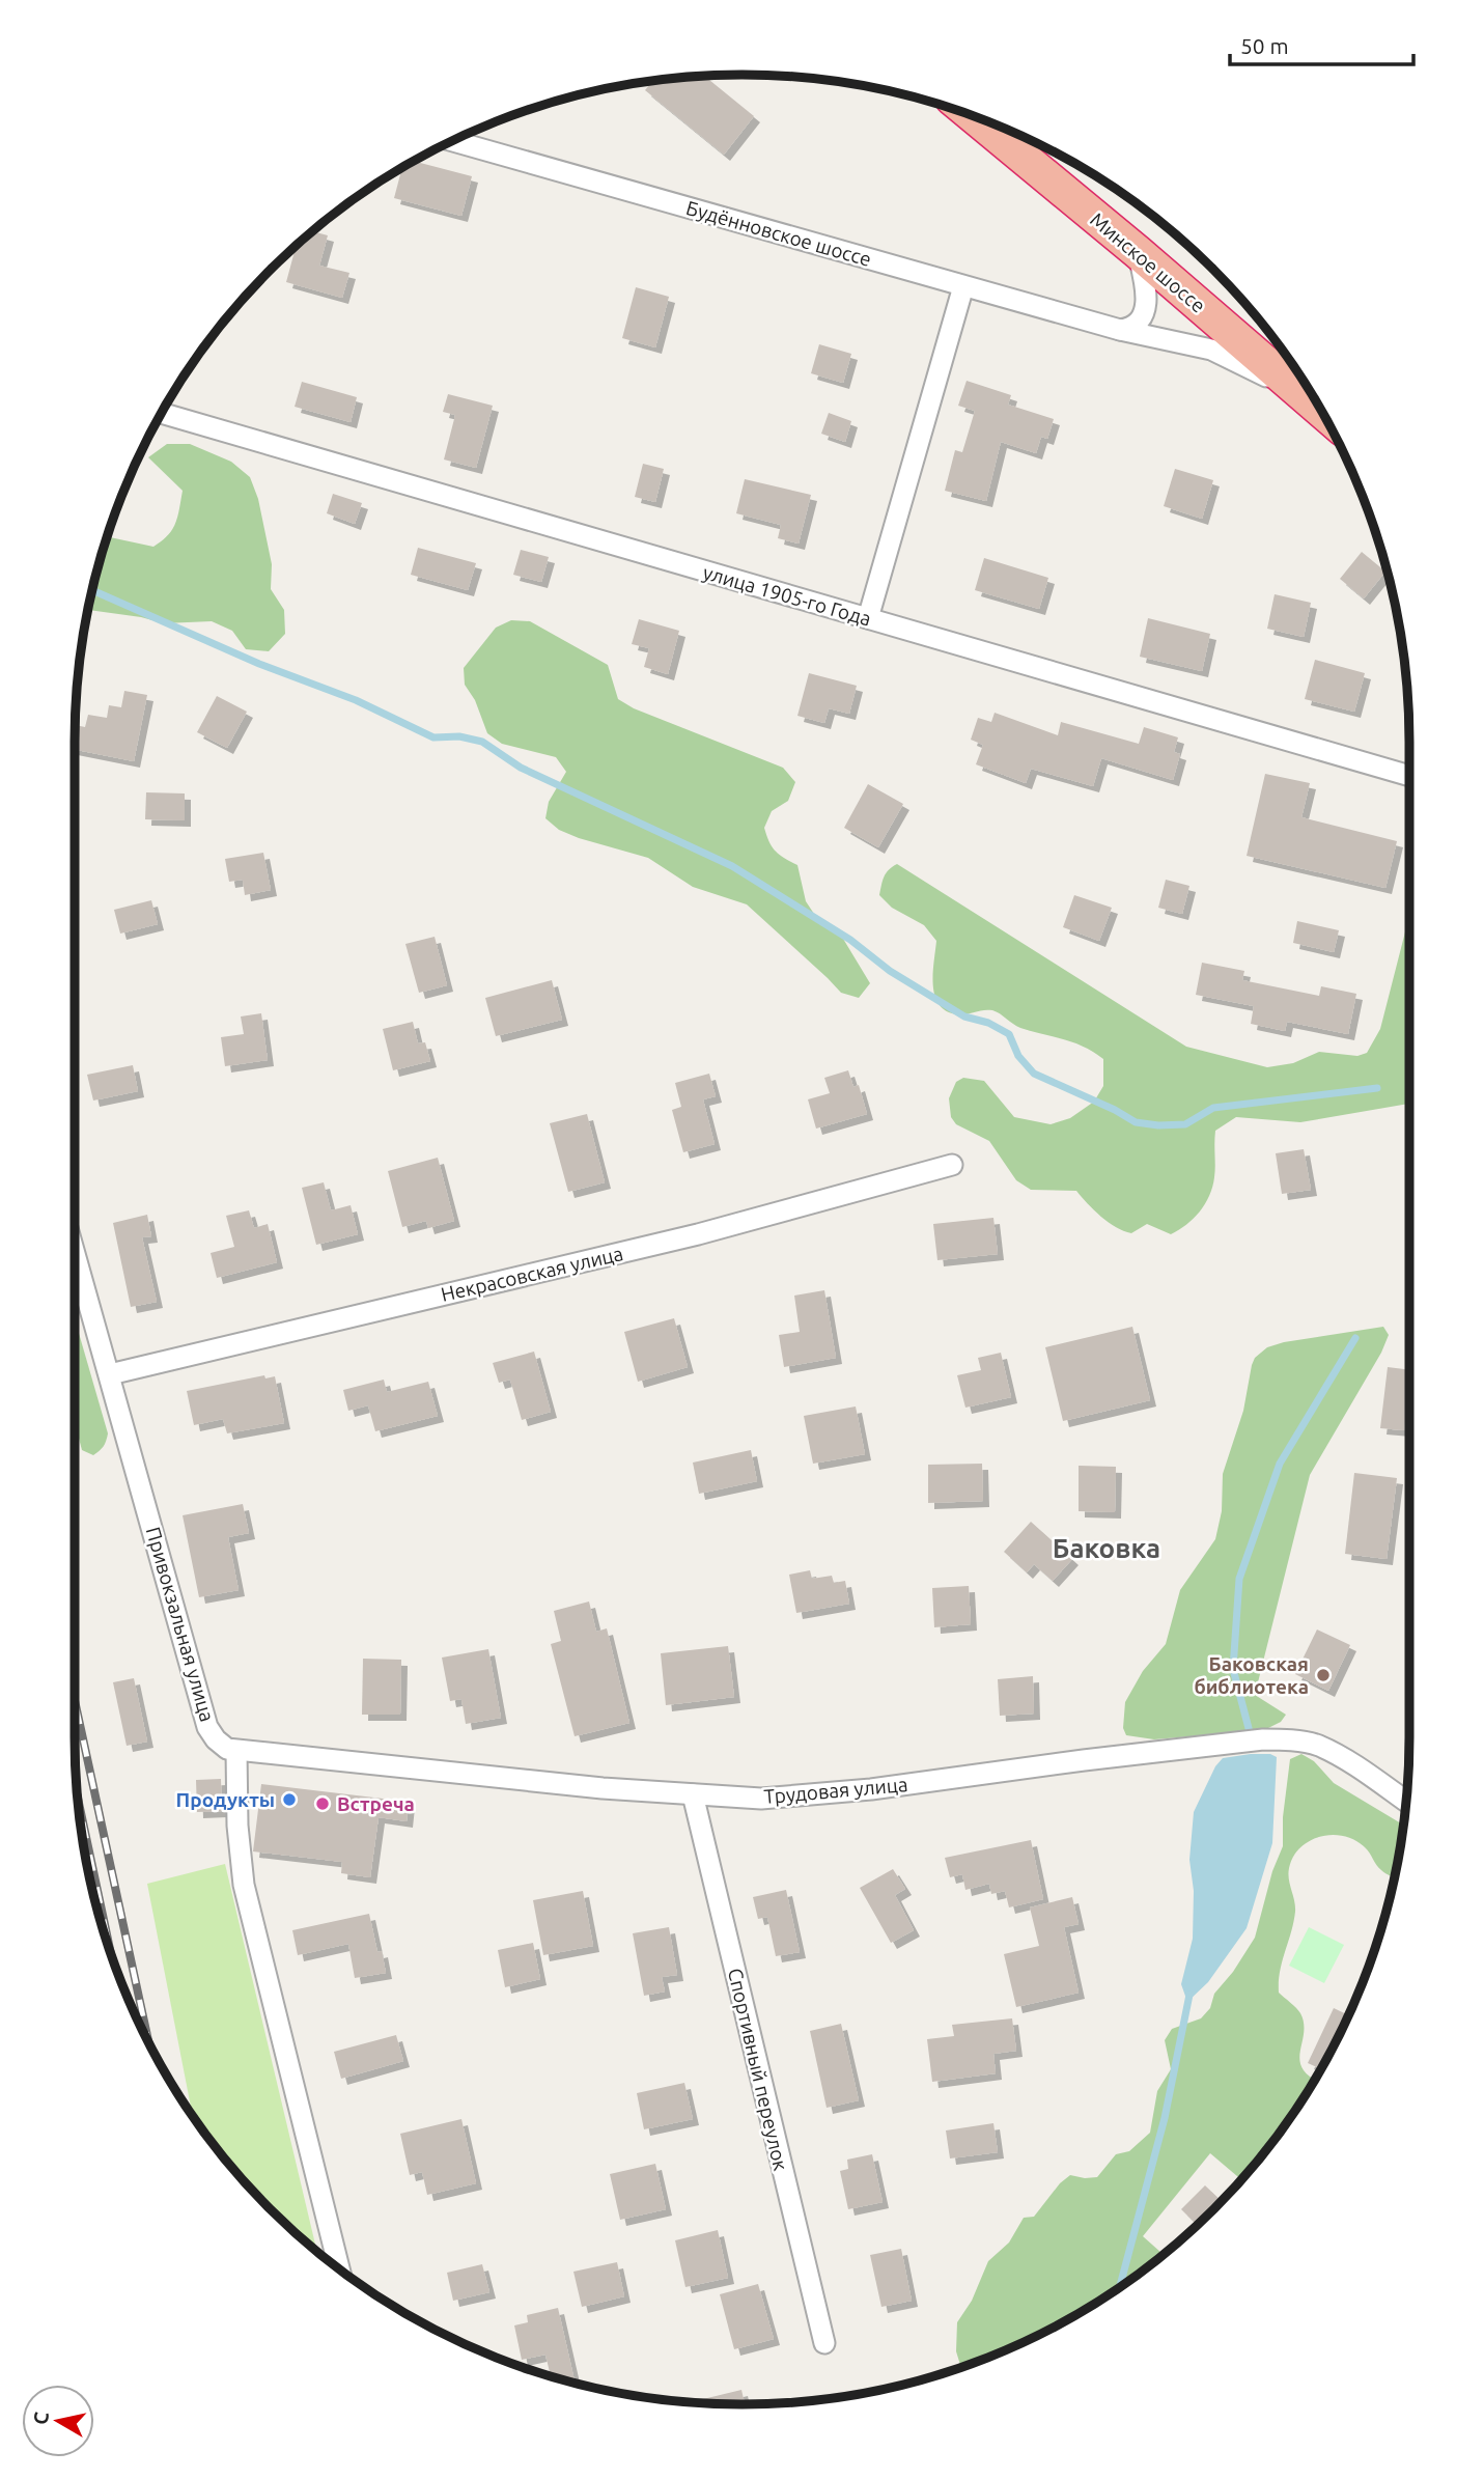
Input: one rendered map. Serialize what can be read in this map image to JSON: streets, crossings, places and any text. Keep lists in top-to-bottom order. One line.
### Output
{"streets":{"highway":["Минское шоссе"],"street":["Будённовское шоссе","улица 1905-го Года","Некрасовская улица","Привокзальная улица","Трудовая улица","Спортивный переулок"]},"crossings":[["Будённовское шоссе","Минское шоссе"],["Некрасовская улица","Привокзальная улица"],["Привокзальная улица","Трудовая улица"],["Трудовая улица","Спортивный переулок"]],"districts":["Баковка"],"places":["Баковская библиотека","Продукты","Встреча"],"scale_bar":"50 m","north":"left"}
